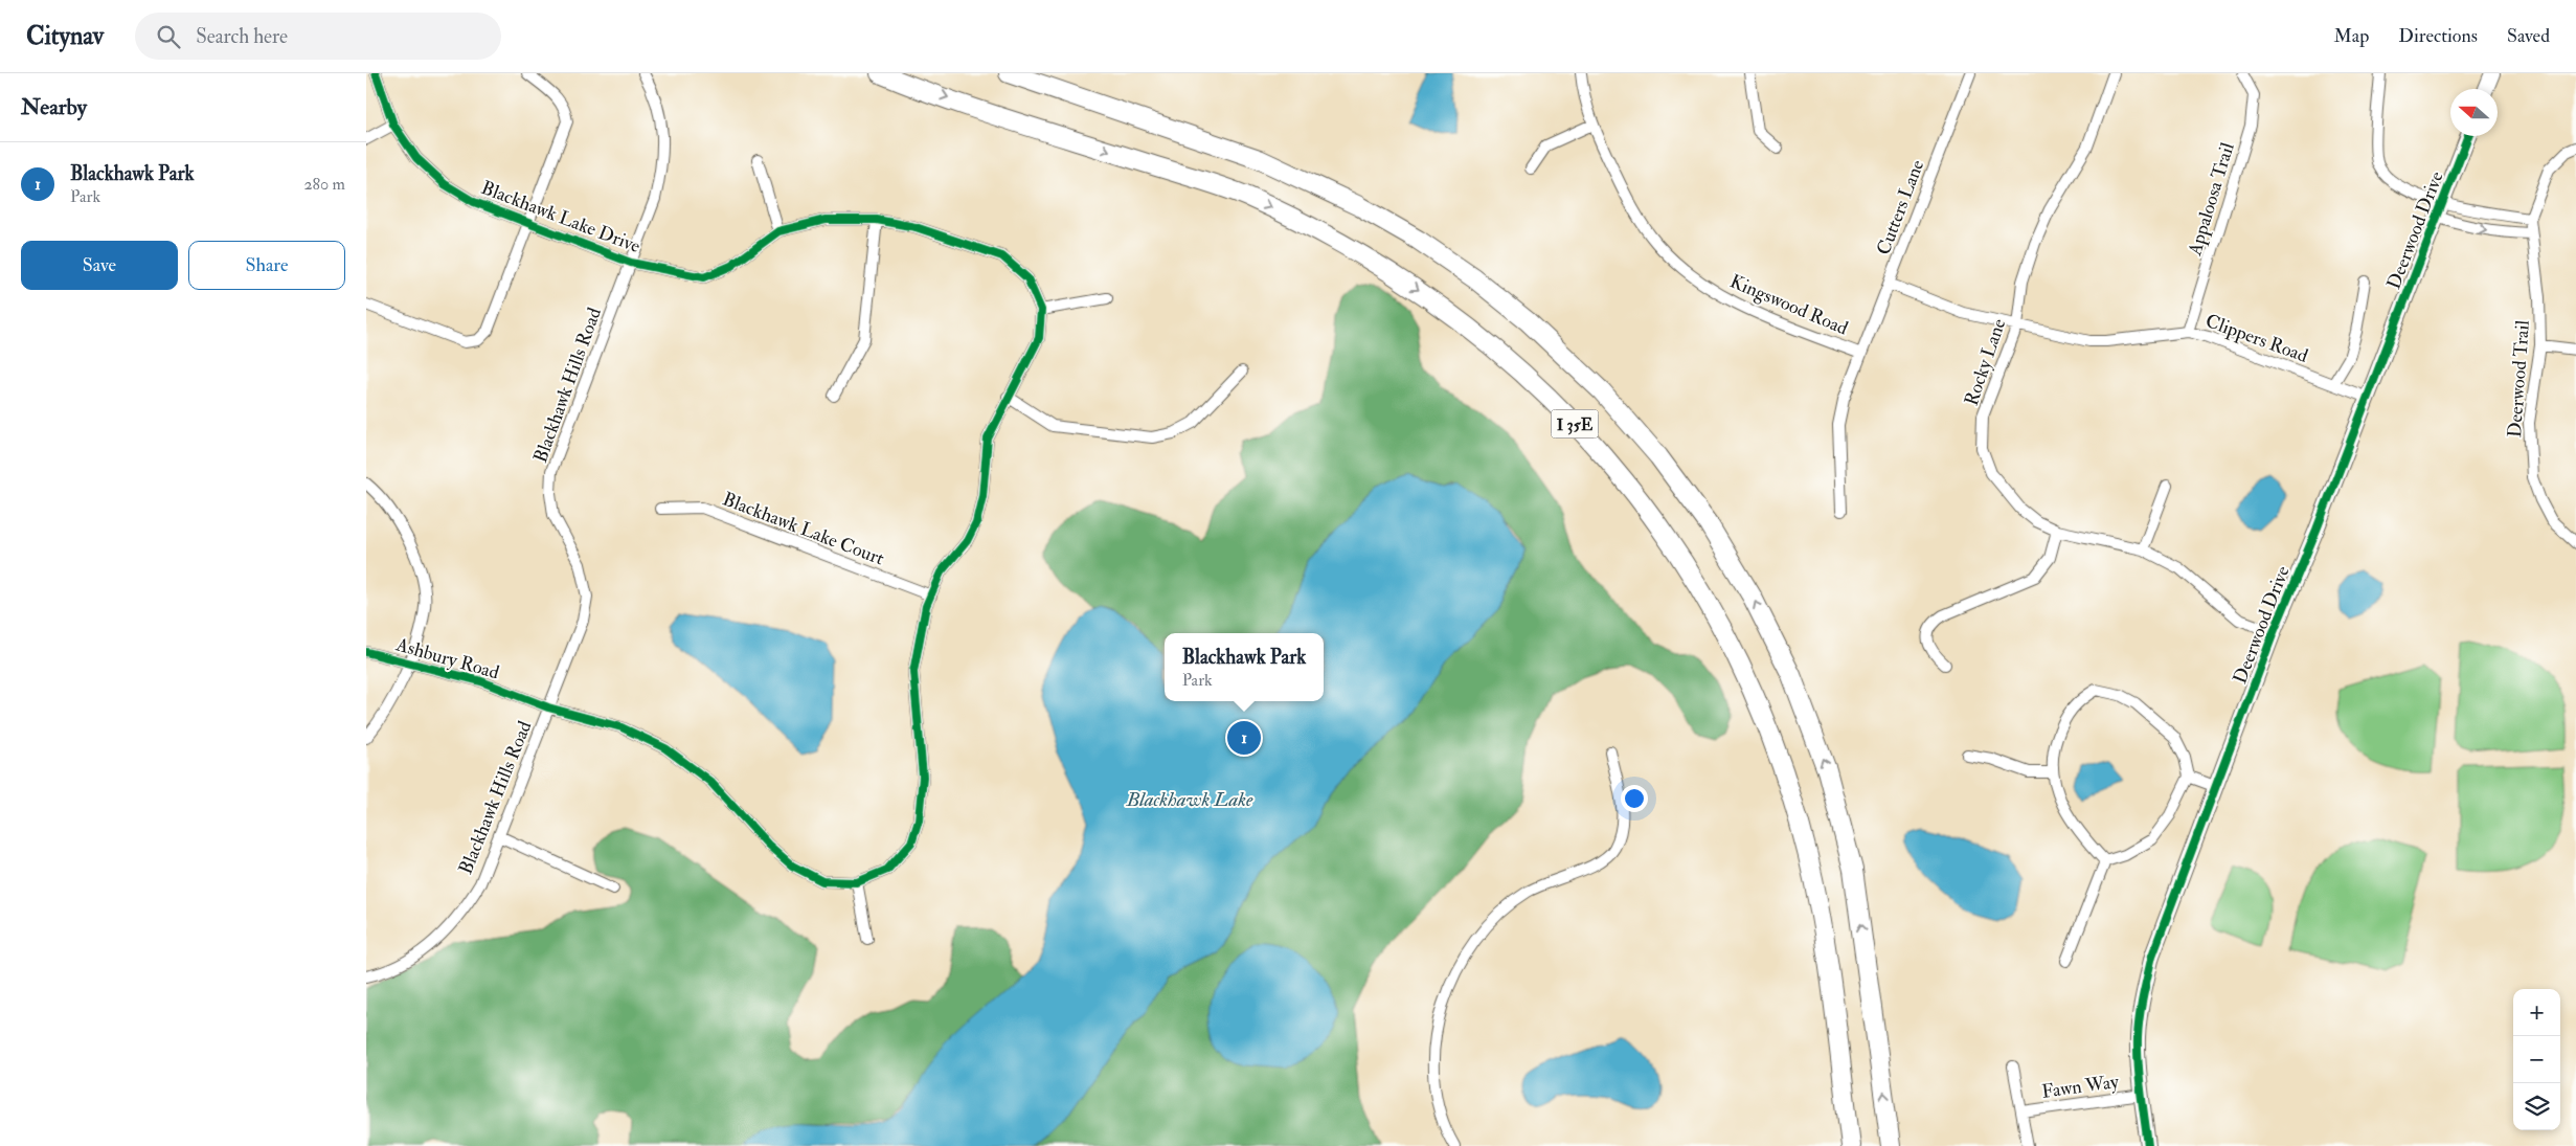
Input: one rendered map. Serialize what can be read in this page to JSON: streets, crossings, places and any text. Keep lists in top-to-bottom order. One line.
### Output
{"streets":{"highway":["I 35E"],"street":["Appaloosa Trail","Cutters Lane","Blackhawk Lake Drive","Deerwood Drive","Kingswood Road","Clippers Road","Rocky Lane","Deerwood Trail","Blackhawk Hills Road","Blackhawk Lake Court","Ashbury Road","Fawn Way"]},"crossings":[["Appaloosa Trail","Clippers Road"],["Cutters Lane","Kingswood Road"],["Cutters Lane","Clippers Road"],["Blackhawk Lake Drive","Blackhawk Hills Road"],["Blackhawk Lake Drive","Blackhawk Lake Court"],["Blackhawk Lake Drive","Ashbury Road"],["Deerwood Drive","Clippers Road"],["Deerwood Drive","Rocky Lane"],["Deerwood Drive","Fawn Way"],["Clippers Road","Rocky Lane"],["Blackhawk Hills Road","Ashbury Road"]],"water":["Blackhawk Lake"],"north":"left","page":{"header":"Citynav","search":"Search here","nav":["Map","Directions","Saved"],"heading":"Nearby","list":[{"mark":"1","name":"Blackhawk Park","note":"Park","value":"280 m"}],"buttons":["Save","Share"],"popup":["Blackhawk Park","Park"],"pins":"1","map_buttons":["+","−"]}}
